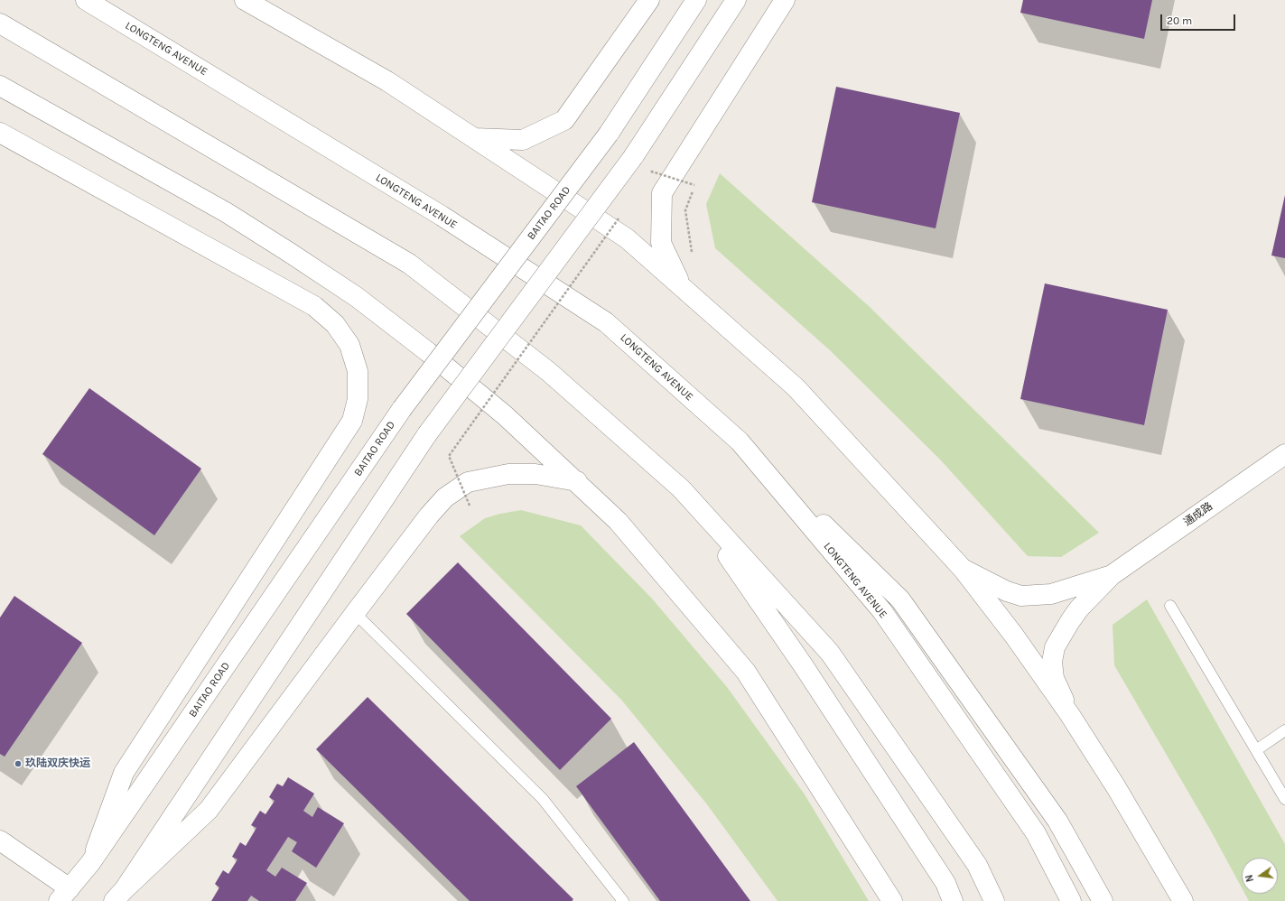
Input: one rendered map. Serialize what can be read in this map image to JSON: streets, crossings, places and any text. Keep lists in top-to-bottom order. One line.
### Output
{"streets":{"main road":["LONGTENG AVENUE","BAITAO ROAD","通成路"]},"places":["玖陆双庆快运"],"scale_bar":"20 m","north":"left"}
